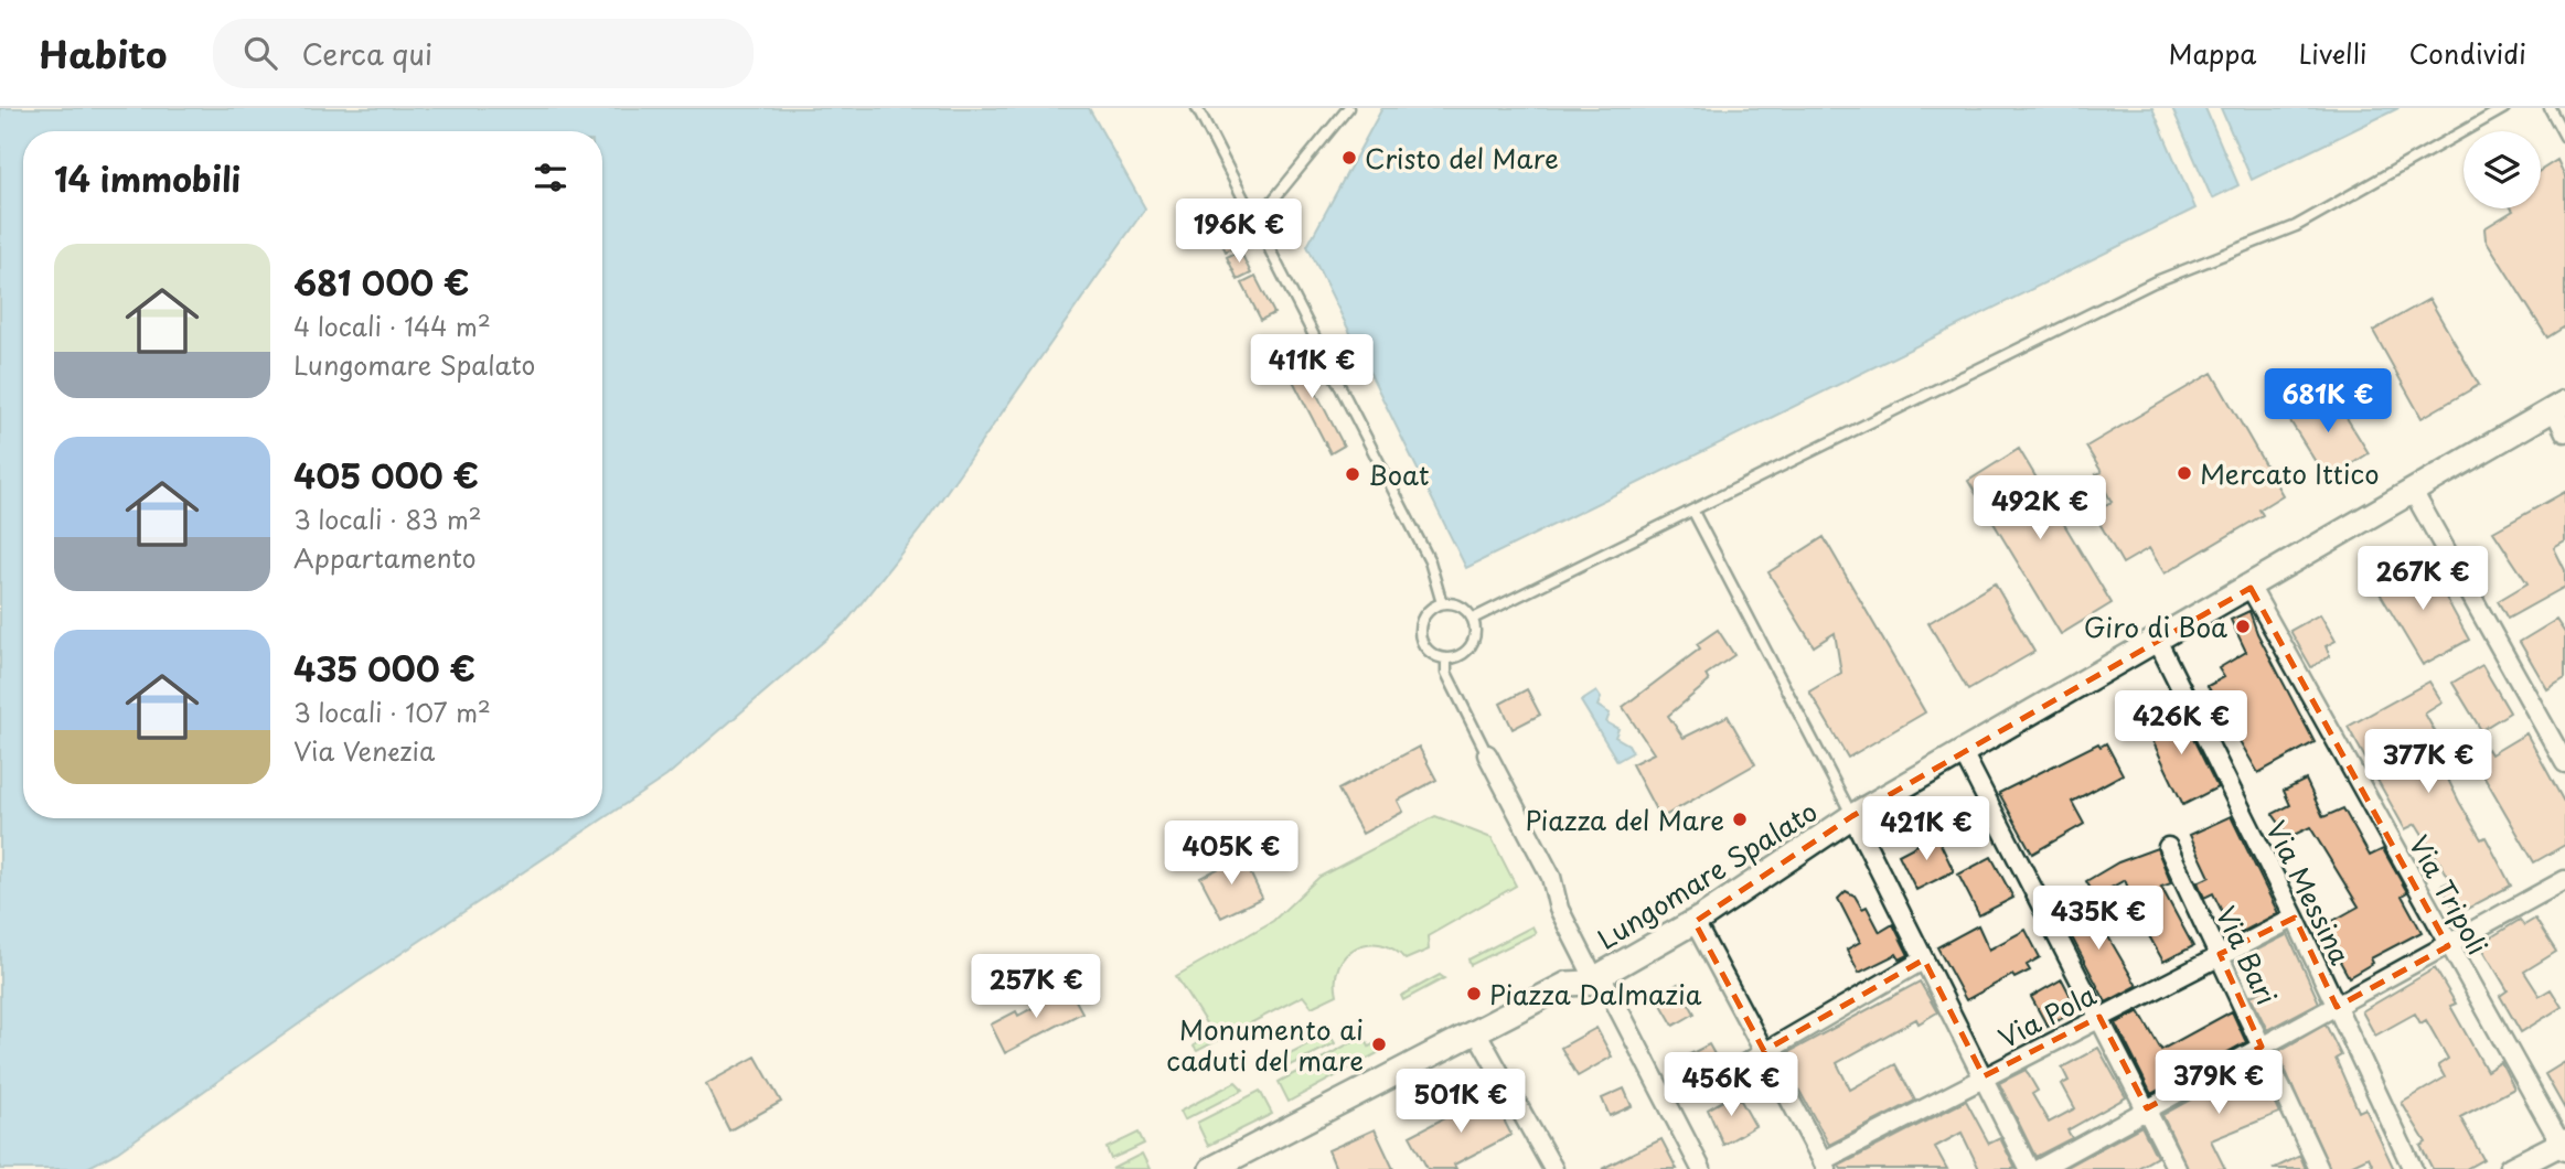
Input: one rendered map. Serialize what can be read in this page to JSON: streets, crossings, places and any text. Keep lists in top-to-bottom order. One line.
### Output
{"streets":{"street":["Lungomare Spalato","Via Messina","Via Tripoli","Via Bari","Via Pola"]},"crossings":[["Lungomare Spalato","Via Messina"],["Lungomare Spalato","Via Tripoli"],["Via Messina","Via Pola"],["Via Bari","Via Pola"]],"places":["Cristo del Mare","Mercato Ittico","Boat","Giro di Boa","Piazza del Mare","Piazza Dalmazia","Monumento ai caduti del mare"],"page":{"header":"Habito","search":"Cerca qui","nav":["Mappa","Livelli","Condividi"],"heading":"14 immobili","price":["196K €","411K €","681K €","492K €","267K €","426K €","377K €","421K €","405K €","435K €","257K €","379K €","456K €","501K €"],"list":[{"name":"681 000 €","note":"4 locali · 144 m² · Lungomare Spalato"},{"name":"405 000 €","note":"3 locali · 83 m² · Appartamento"},{"name":"435 000 €","note":"3 locali · 107 m² · Via Venezia"}]}}
